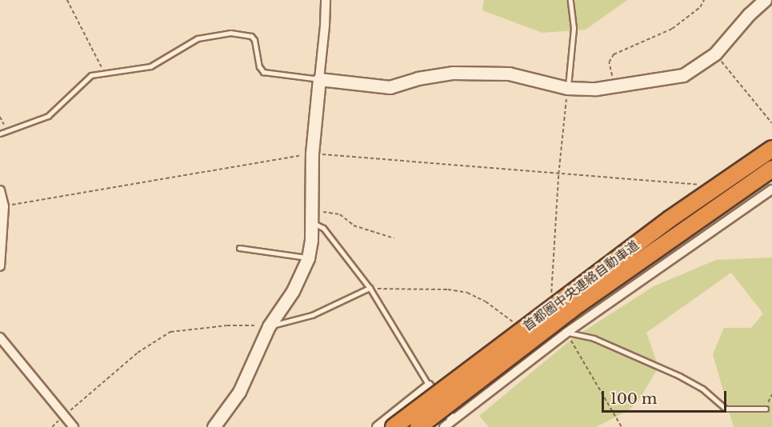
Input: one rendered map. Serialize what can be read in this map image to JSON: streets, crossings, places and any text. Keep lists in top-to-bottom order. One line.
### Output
{"streets":{"highway":["首都圏中央連絡自動車道"]},"scale_bar":"100 m"}
